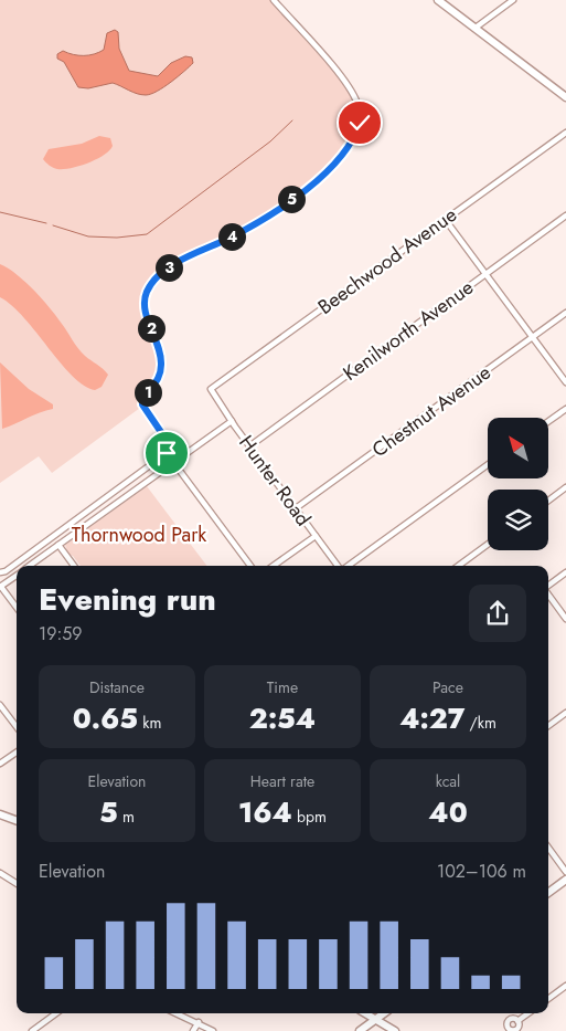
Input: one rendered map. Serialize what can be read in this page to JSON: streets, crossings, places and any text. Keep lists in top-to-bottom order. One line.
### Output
{"streets":{"street":["Beechwood Avenue","Kenilworth Avenue","Chestnut Avenue","Hunter Road"]},"crossings":[["Beechwood Avenue","Hunter Road"],["Kenilworth Avenue","Hunter Road"],["Chestnut Avenue","Hunter Road"]],"parks":["Thornwood Park"],"north":"top left","page":{"pins":["5","4","3","2","1"],"heading":["Evening run","19:59"],"stats":[["Distance","0.65 km"],["Time","2:54"],["Pace","4:27 /km"],["Elevation","5 m"],["Heart rate","164 bpm"],["kcal","40"]],"chart":["Elevation","102–106 m"]}}
